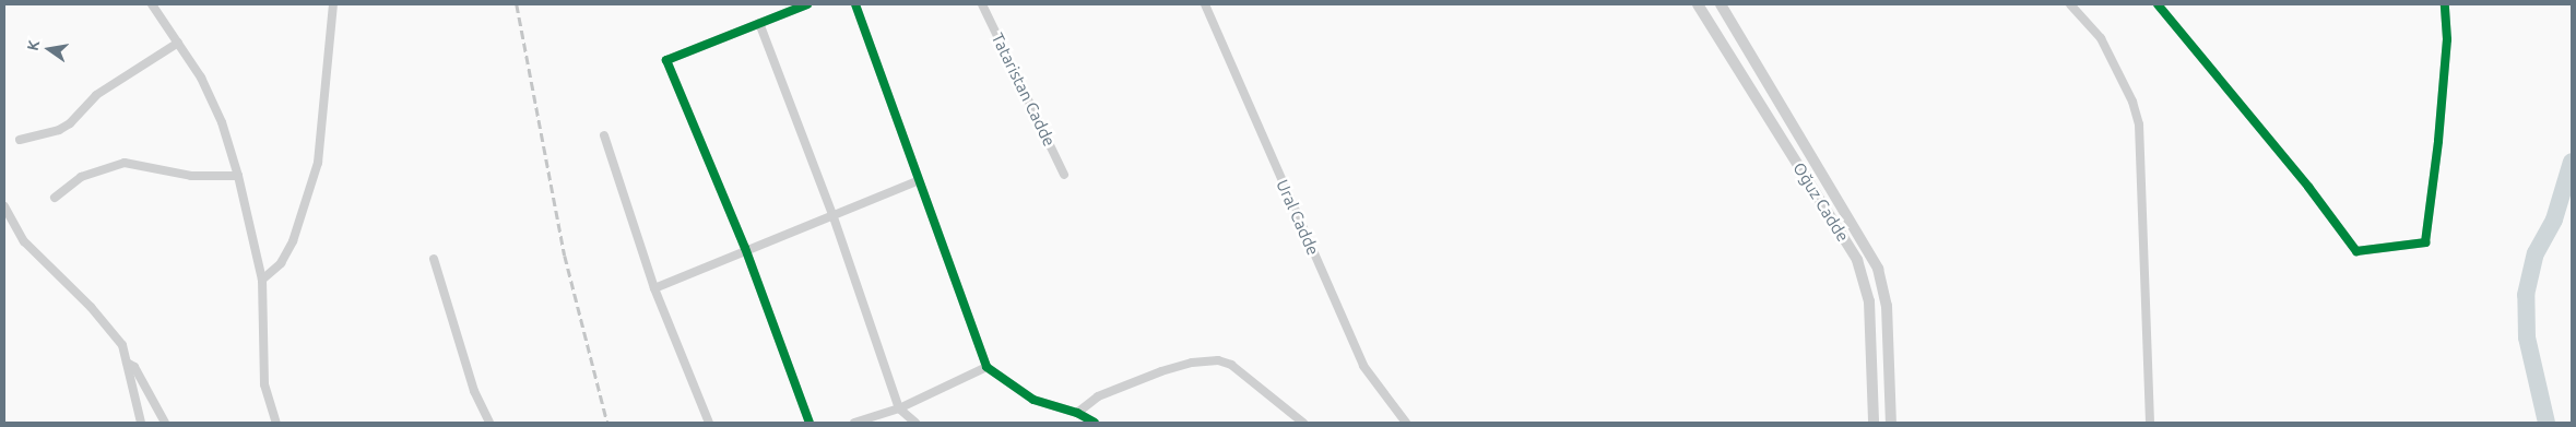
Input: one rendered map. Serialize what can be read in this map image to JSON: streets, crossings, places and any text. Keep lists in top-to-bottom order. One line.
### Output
{"streets":{"street":["Tataristan Cadde","Oğuz Cadde","Ural Cadde"]},"north":"left"}
